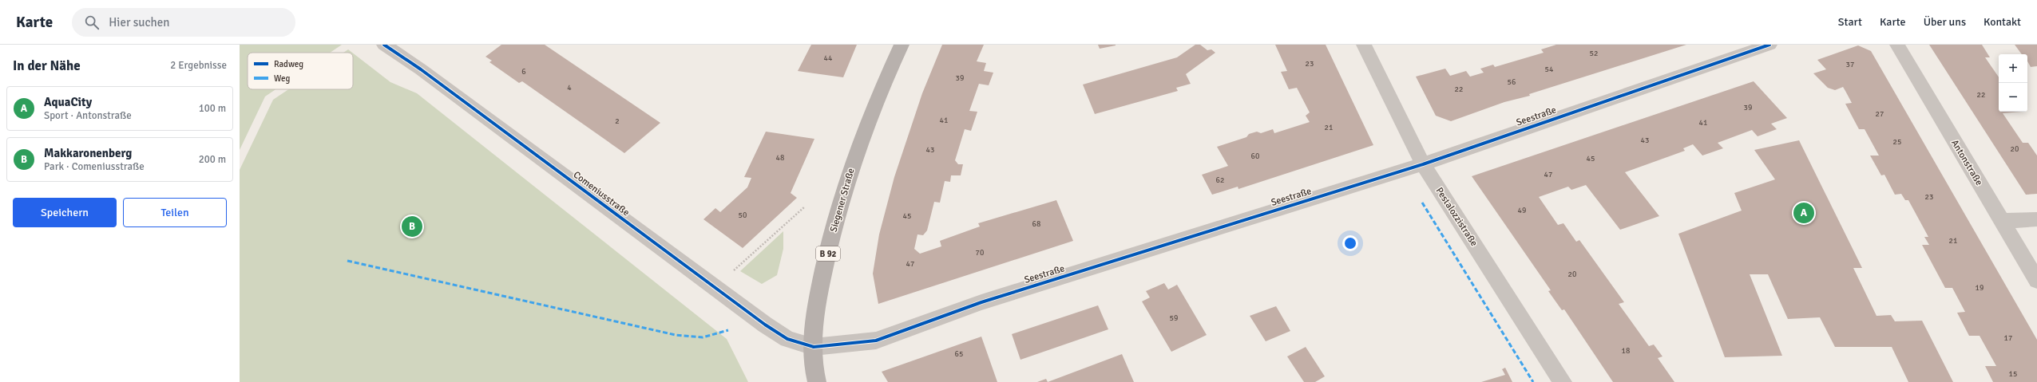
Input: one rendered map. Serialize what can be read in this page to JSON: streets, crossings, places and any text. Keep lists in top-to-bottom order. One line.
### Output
{"streets":{"main road":["Siegener Straße","B 92"],"street":["Seestraße","Antonstraße","Comeniusstraße","Pestalozzistraße"]},"crossings":[["Seestraße","Comeniusstraße"],["Seestraße","Siegener Straße"],["Seestraße","Pestalozzistraße"],["Comeniusstraße","Siegener Straße"]],"house_numbers":["52","44","23","37","54","6","39","56","4","22","22","39","27","41","2","41","21","43","25","20","43","60","48","45","47","62","23","49","50","45","68","21","70","47","20","19","59","17","18","65","15"],"legend":["Radweg","Weg"],"page":{"header":"Karte","search":"Hier suchen","nav":["Start","Karte","Über uns","Kontakt"],"heading":["In der Nähe","2 Ergebnisse"],"map_buttons":["+","−"],"list":[{"mark":"A","name":"AquaCity","note":"Sport · Antonstraße","value":"100 m"},{"mark":"B","name":"Makkaronenberg","note":"Park · Comeniusstraße","value":"200 m"}],"buttons":["Speichern","Teilen"],"pins":["A","B"]}}
